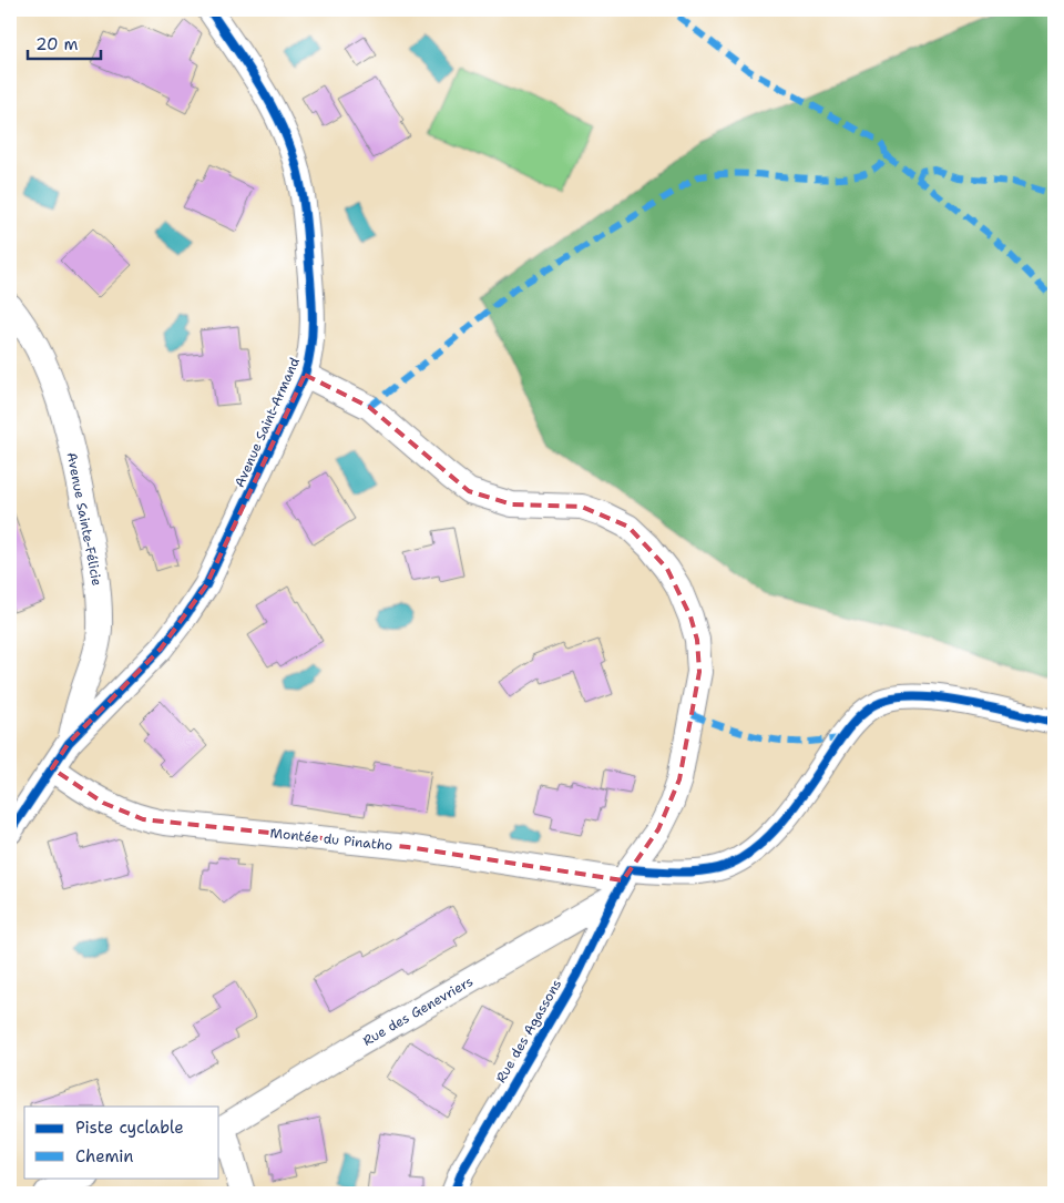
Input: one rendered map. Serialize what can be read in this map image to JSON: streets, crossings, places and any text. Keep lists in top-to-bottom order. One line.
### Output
{"streets":{"street":["Avenue Saint-Armand","Avenue Sainte-Félicie","Montée du Pinatho","Rue des Genevriers","Rue des Agassons"]},"crossings":[["Avenue Saint-Armand","Avenue Sainte-Félicie"],["Montée du Pinatho","Rue des Genevriers"],["Montée du Pinatho","Rue des Agassons"],["Rue des Genevriers","Rue des Agassons"]],"legend":["Piste cyclable","Chemin"],"scale_bar":"20 m"}
